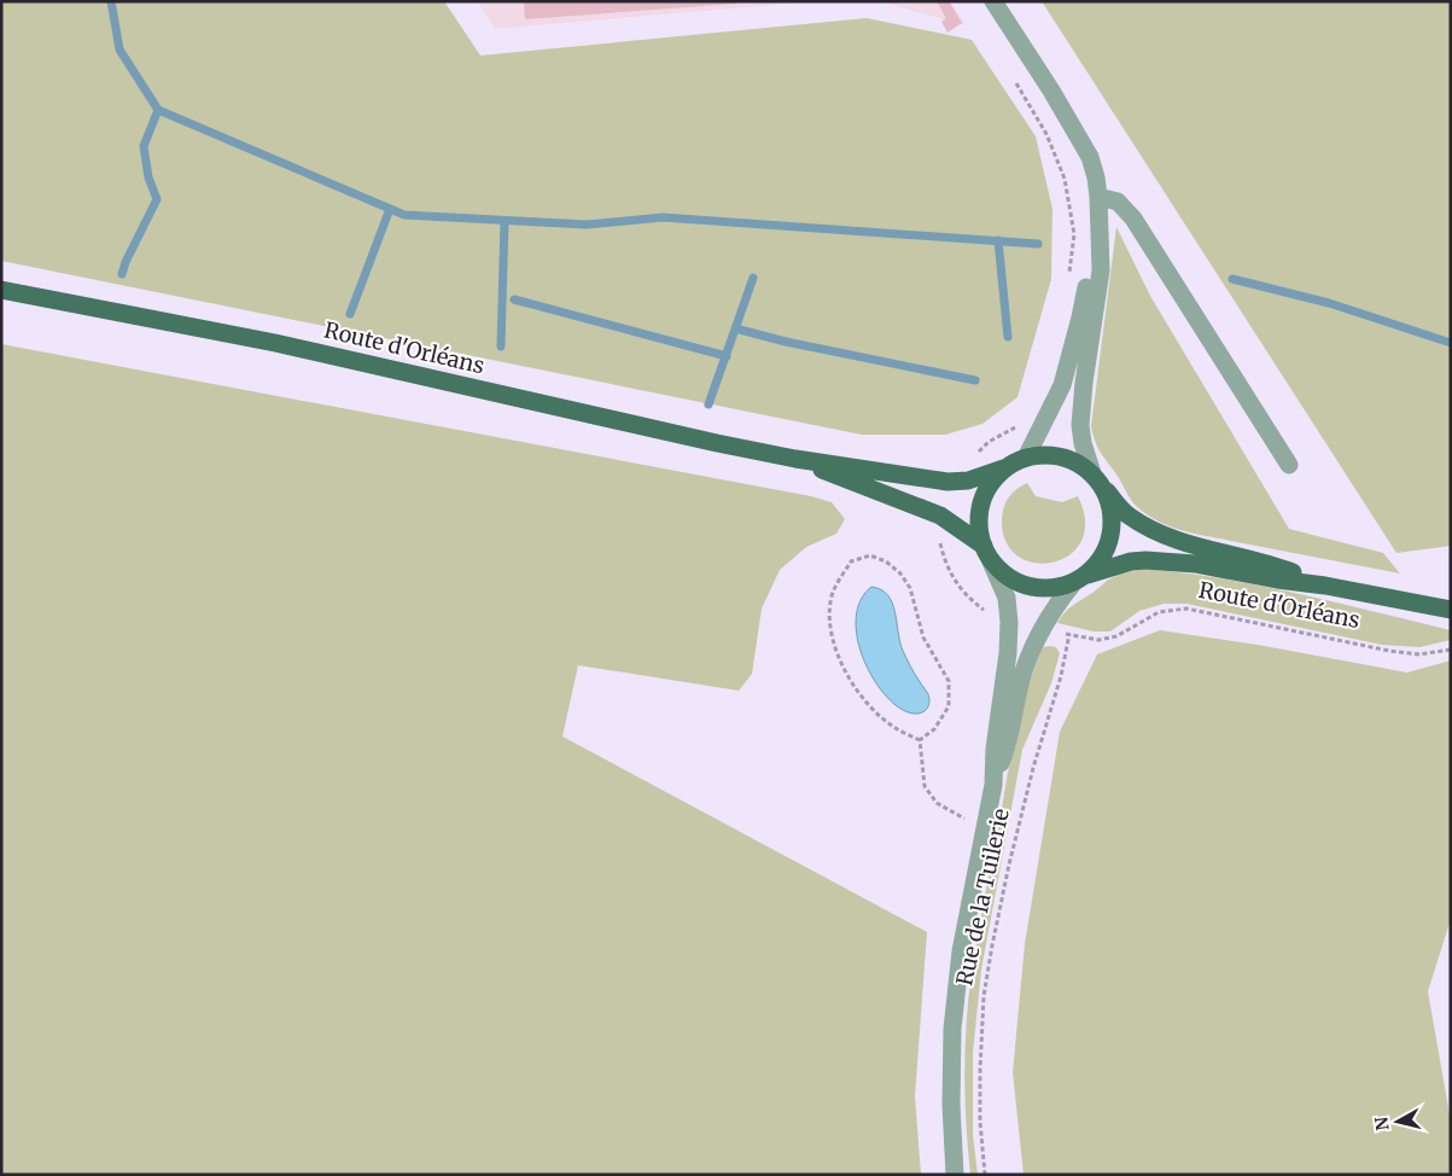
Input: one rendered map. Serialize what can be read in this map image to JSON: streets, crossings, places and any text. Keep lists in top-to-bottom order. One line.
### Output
{"streets":{"main road":["Route d'Orléans"],"street":["Rue de la Tuilerie"]},"crossings":[["Route d'Orléans","Rue de la Tuilerie"]],"north":"left"}
